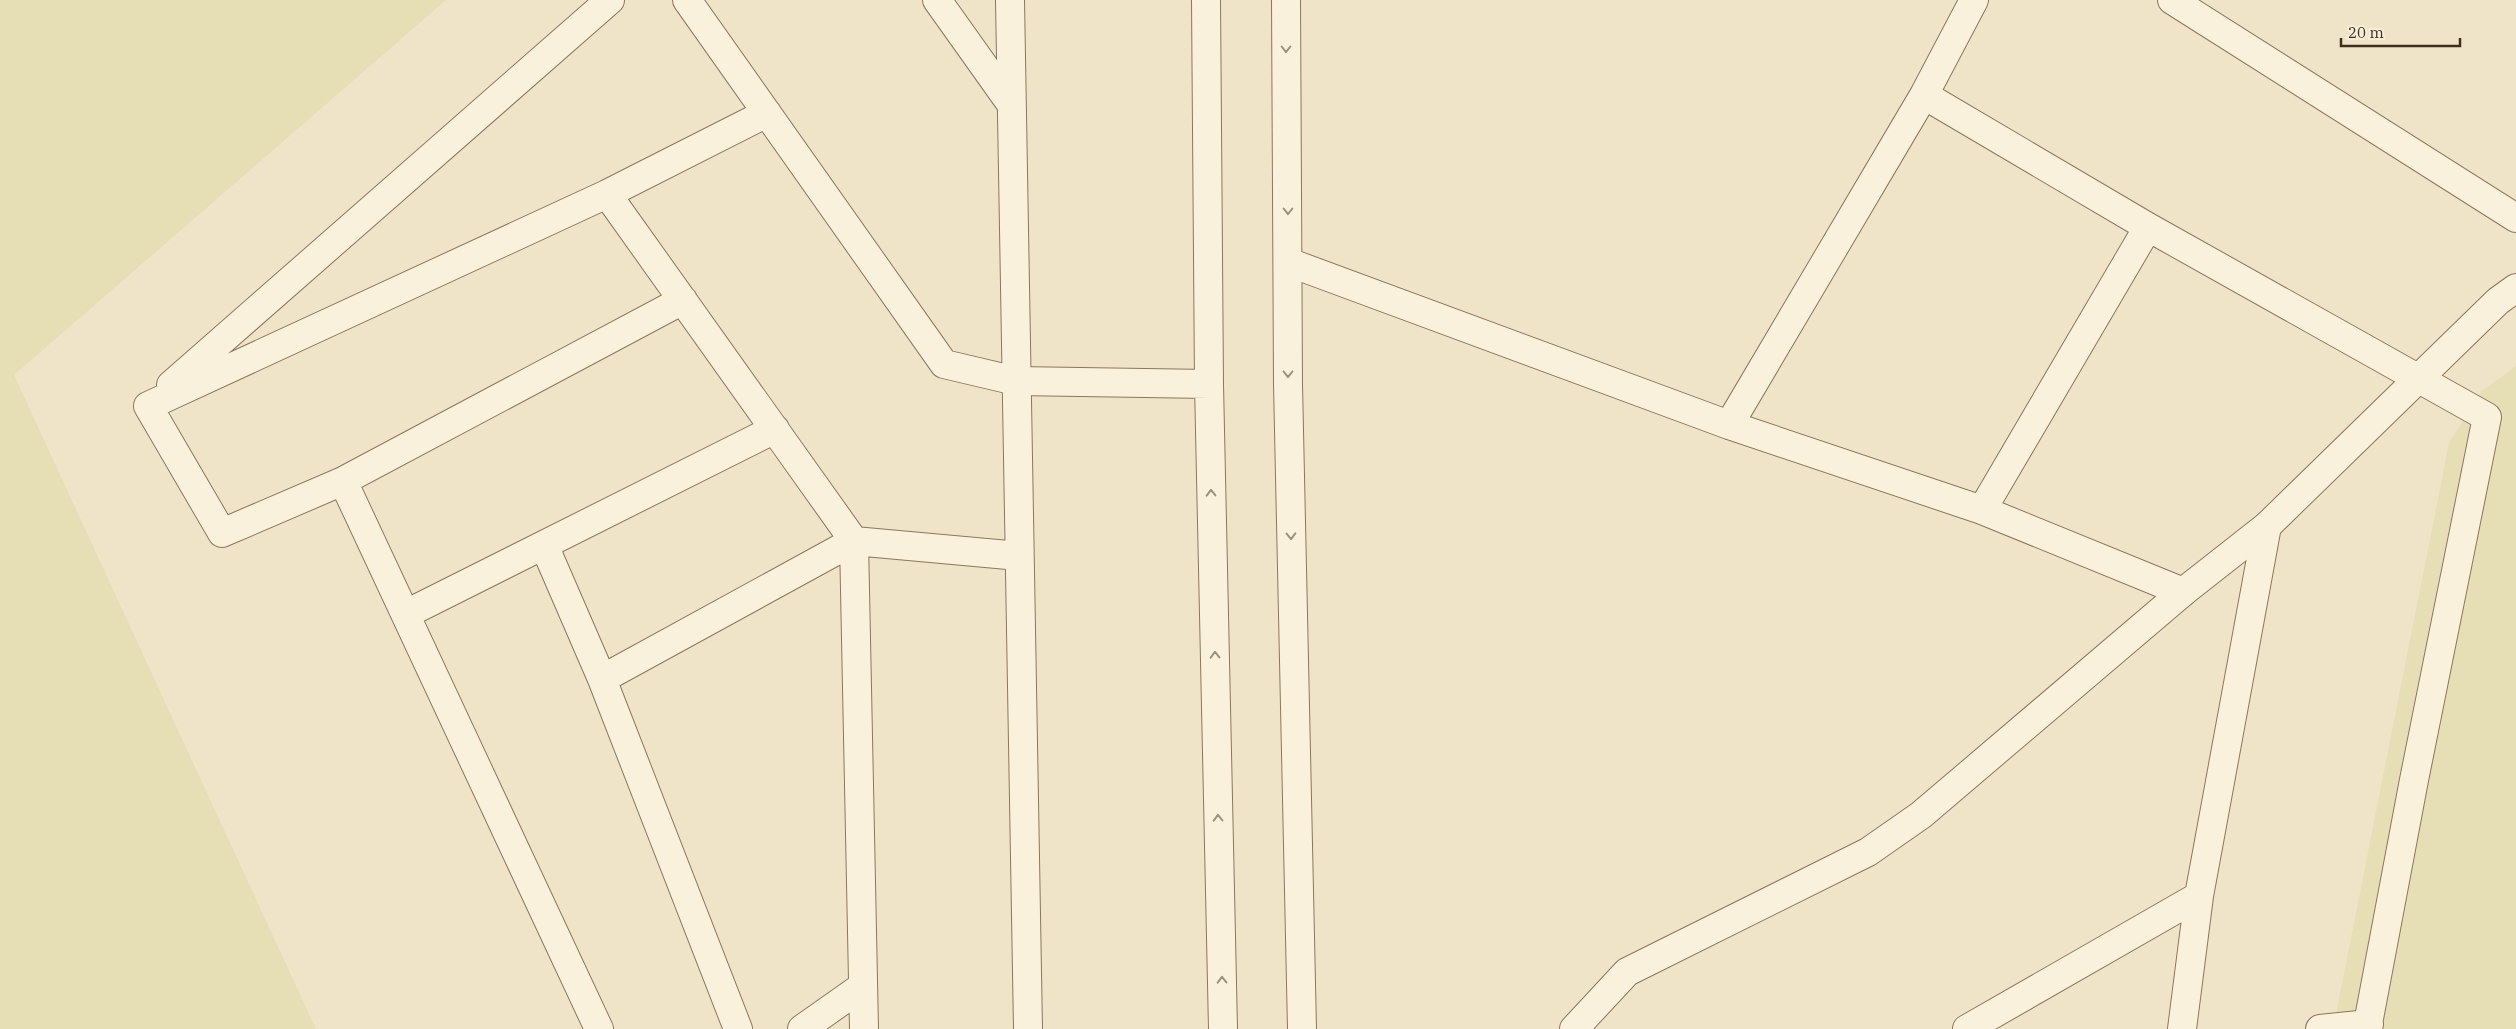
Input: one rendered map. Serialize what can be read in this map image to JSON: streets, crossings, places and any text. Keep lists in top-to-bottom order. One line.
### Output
{"scale_bar":"20 m"}
